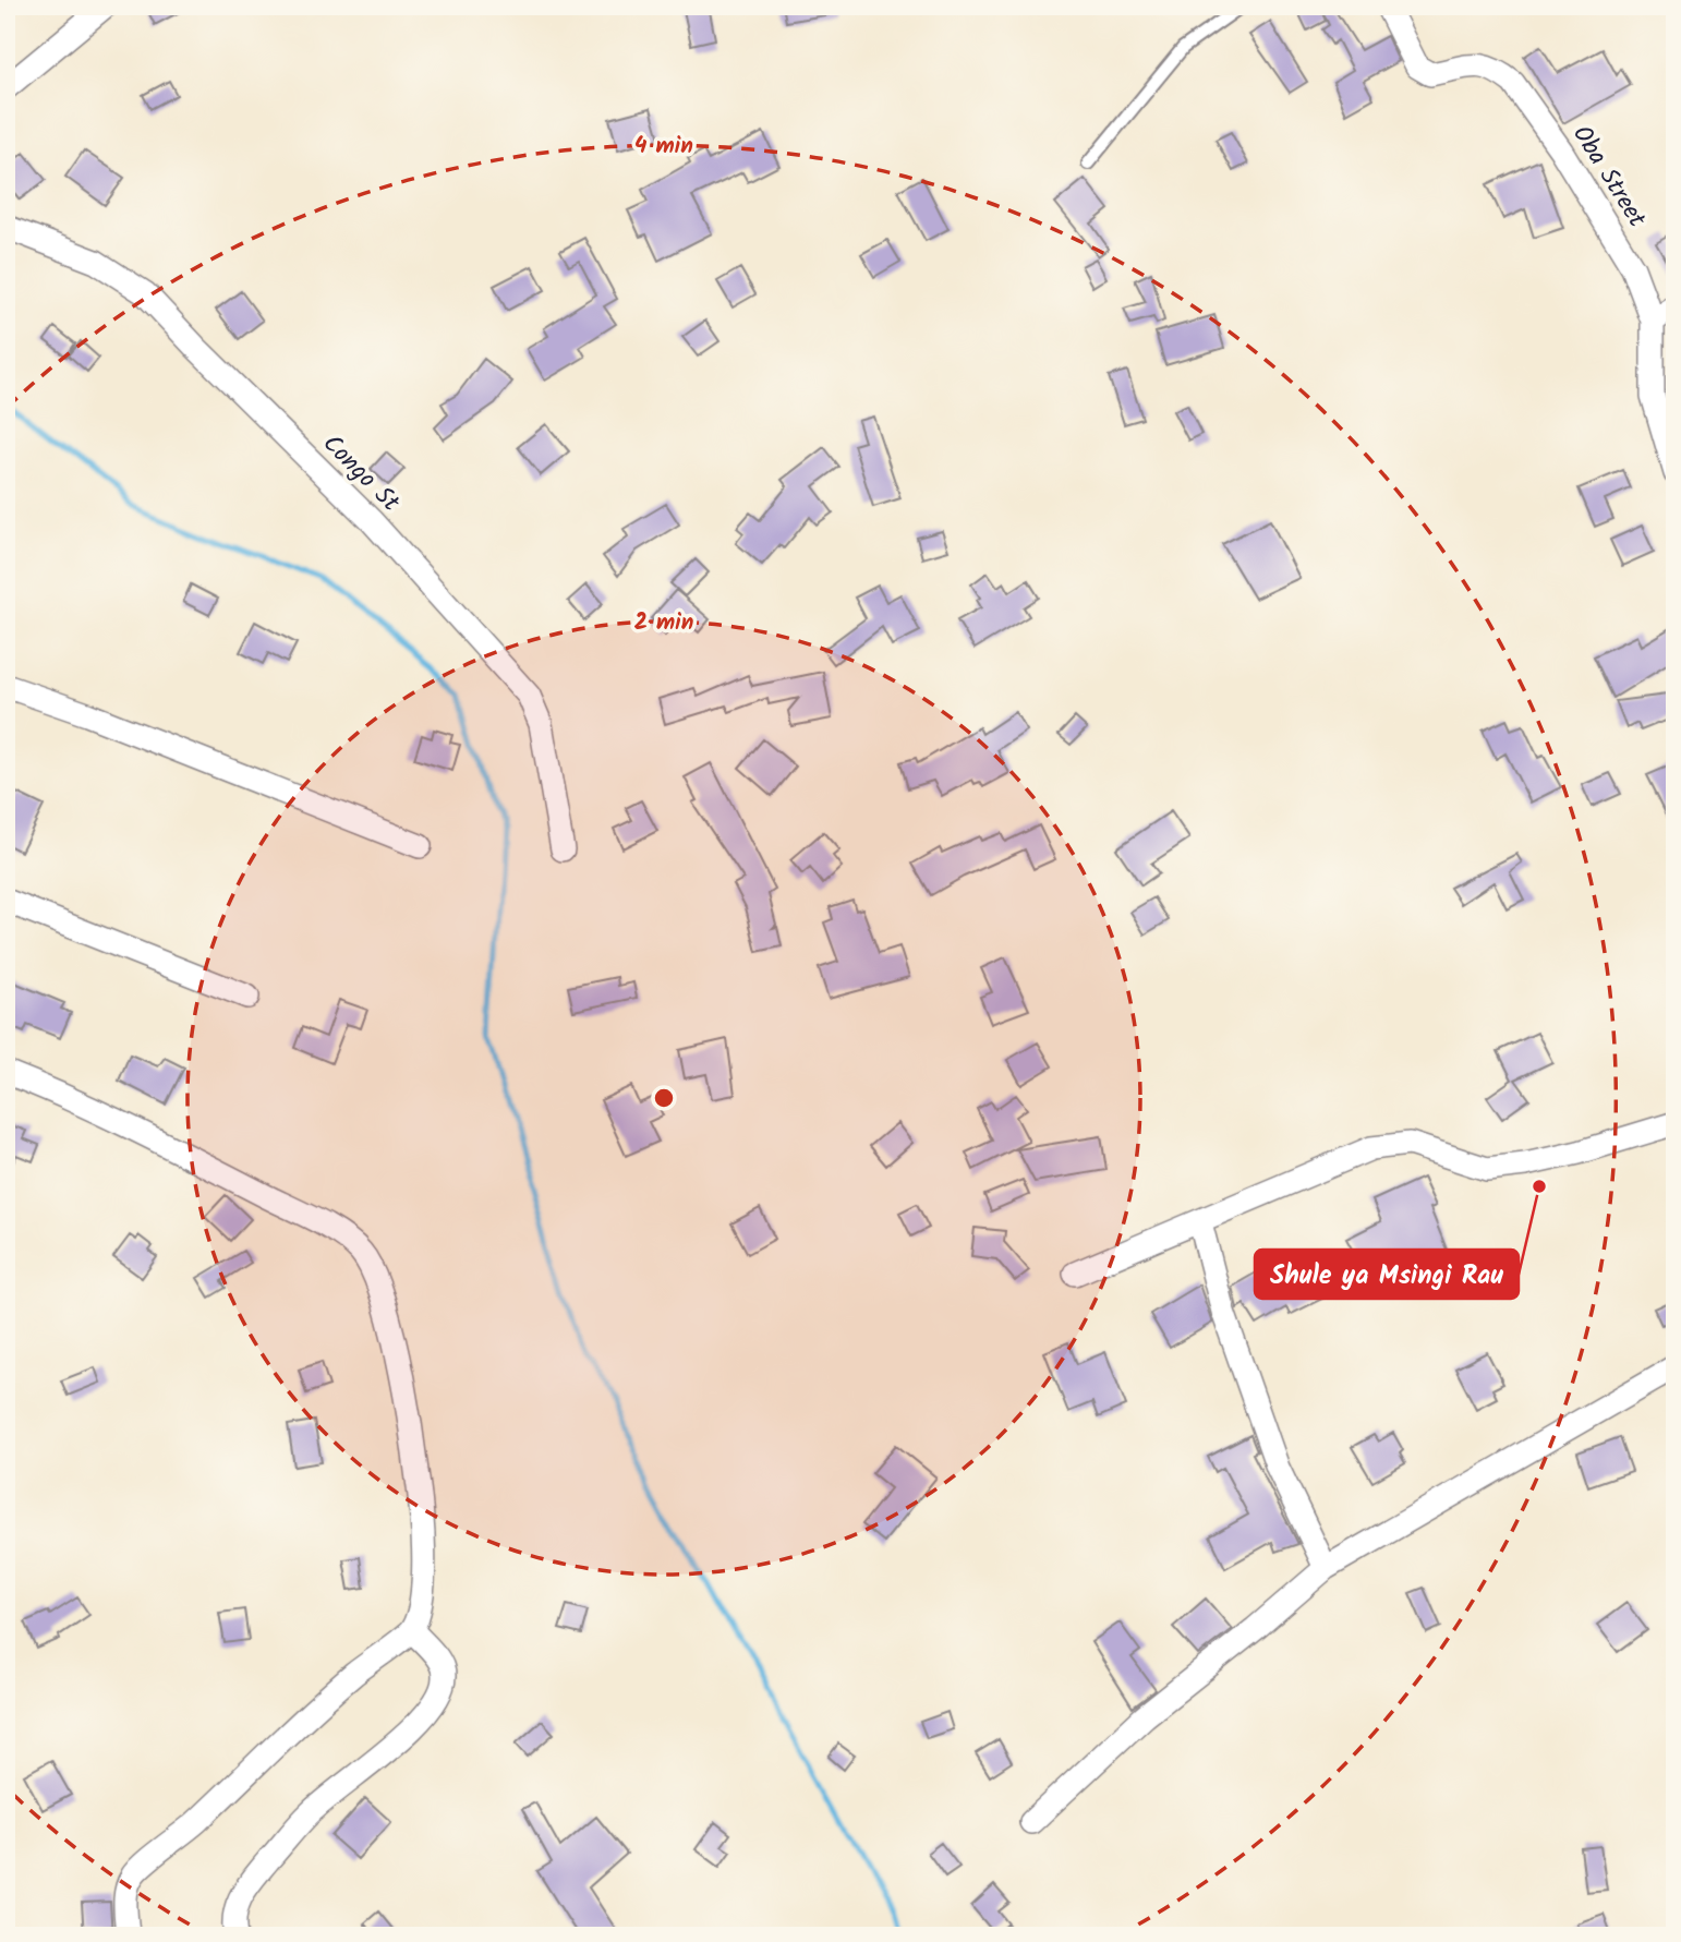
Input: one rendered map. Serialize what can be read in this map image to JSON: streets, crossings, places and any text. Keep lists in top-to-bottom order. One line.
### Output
{"streets":{"street":["Oba Street","Congo St"]},"places":["Shule ya Msingi Rau"],"rings":["4 min","2 min"]}
